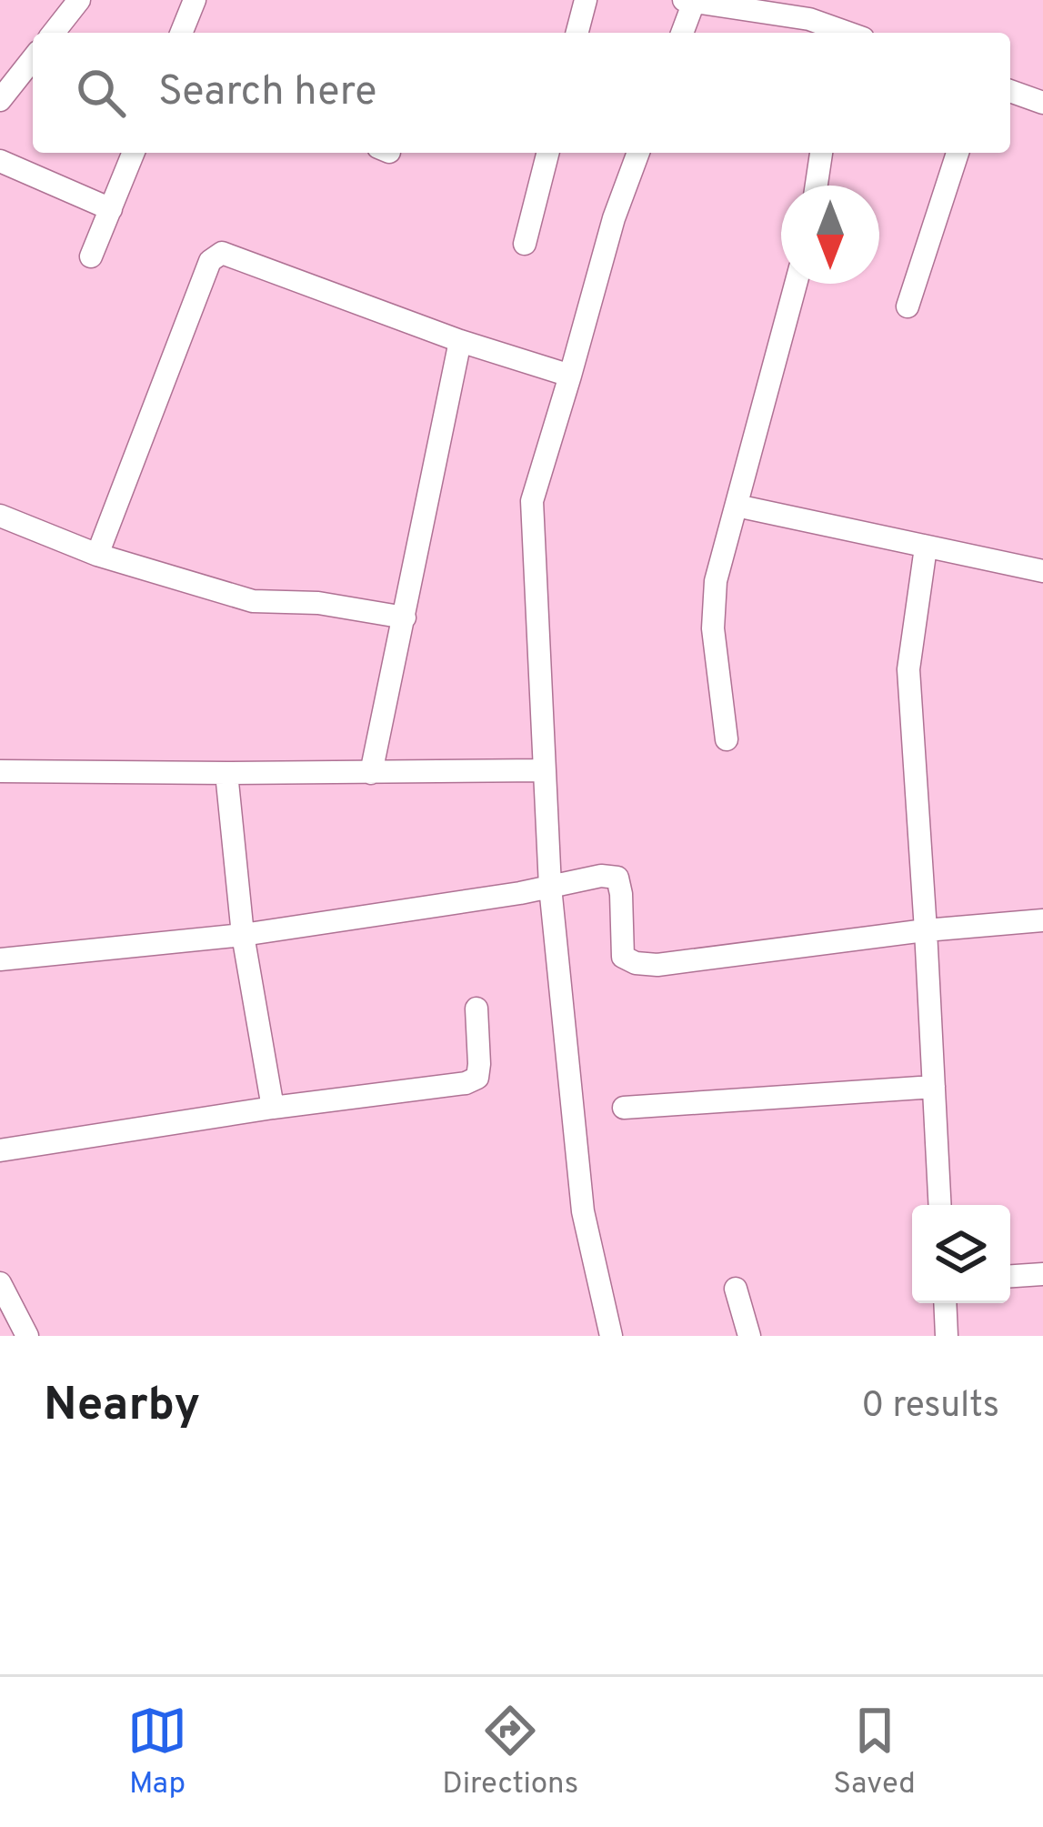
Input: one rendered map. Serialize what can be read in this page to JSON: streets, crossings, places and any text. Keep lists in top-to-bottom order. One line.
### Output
{"north":"bottom","page":{"search":"Search here","heading":["Nearby","0 results"],"nav":["Map","Directions","Saved"]}}
